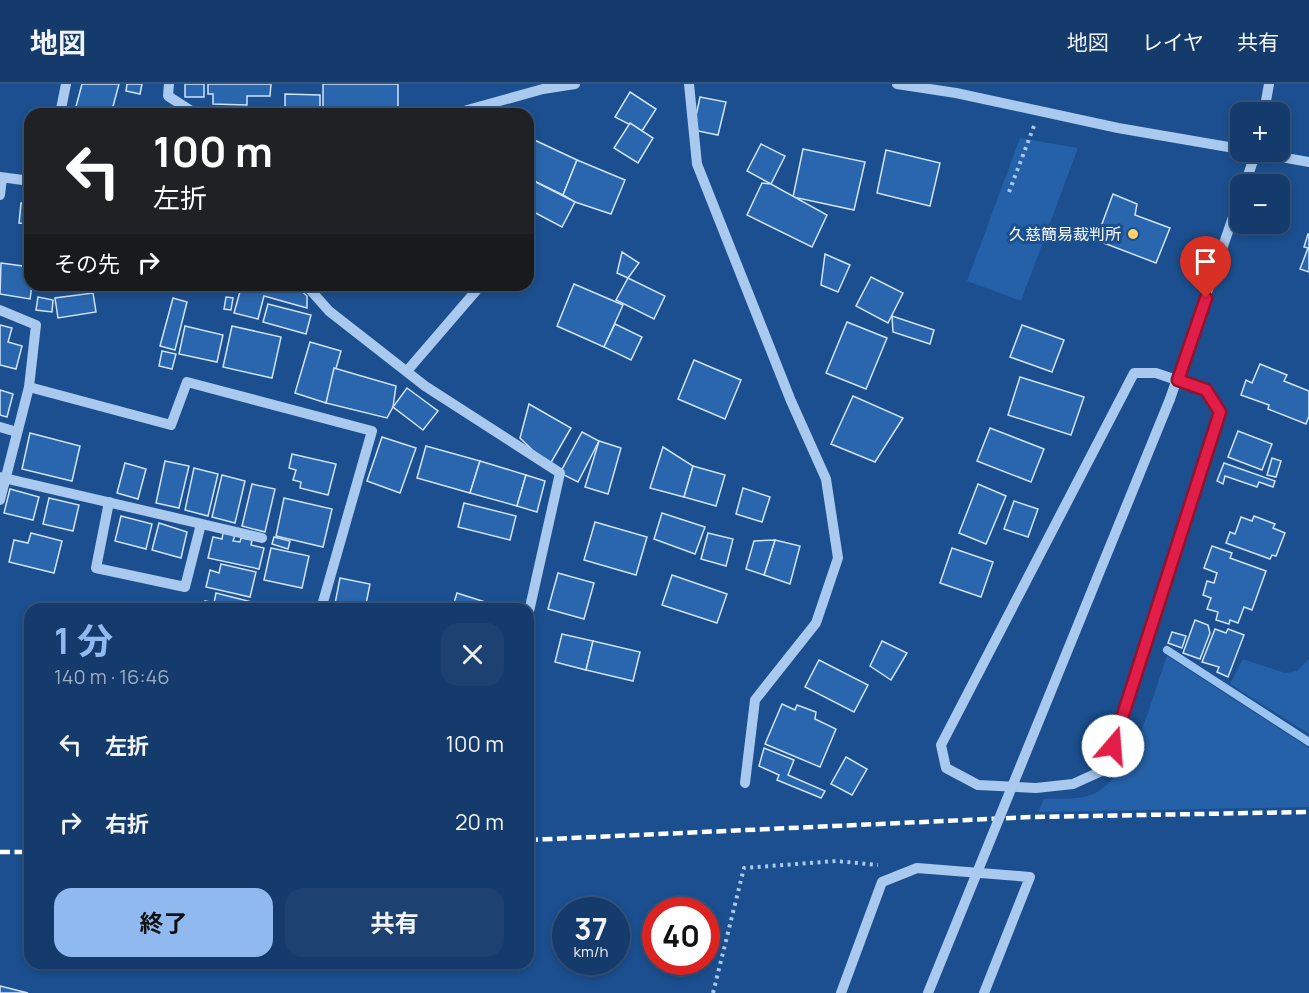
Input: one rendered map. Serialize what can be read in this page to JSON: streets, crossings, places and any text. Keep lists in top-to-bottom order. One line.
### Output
{"places":["久慈簡易裁判所"],"page":{"header":"地図","nav":["地図","レイヤ","共有"],"map_buttons":["+","−"],"turn":["100 m","左折"],"then":"その先","heading":["1 分","140 m · 16:46"],"list":[{"name":"左折","value":"100 m"},{"name":"右折","value":"20 m"}],"buttons":["終了","共有"],"speed":"37 km/h","limit":"40"}}
